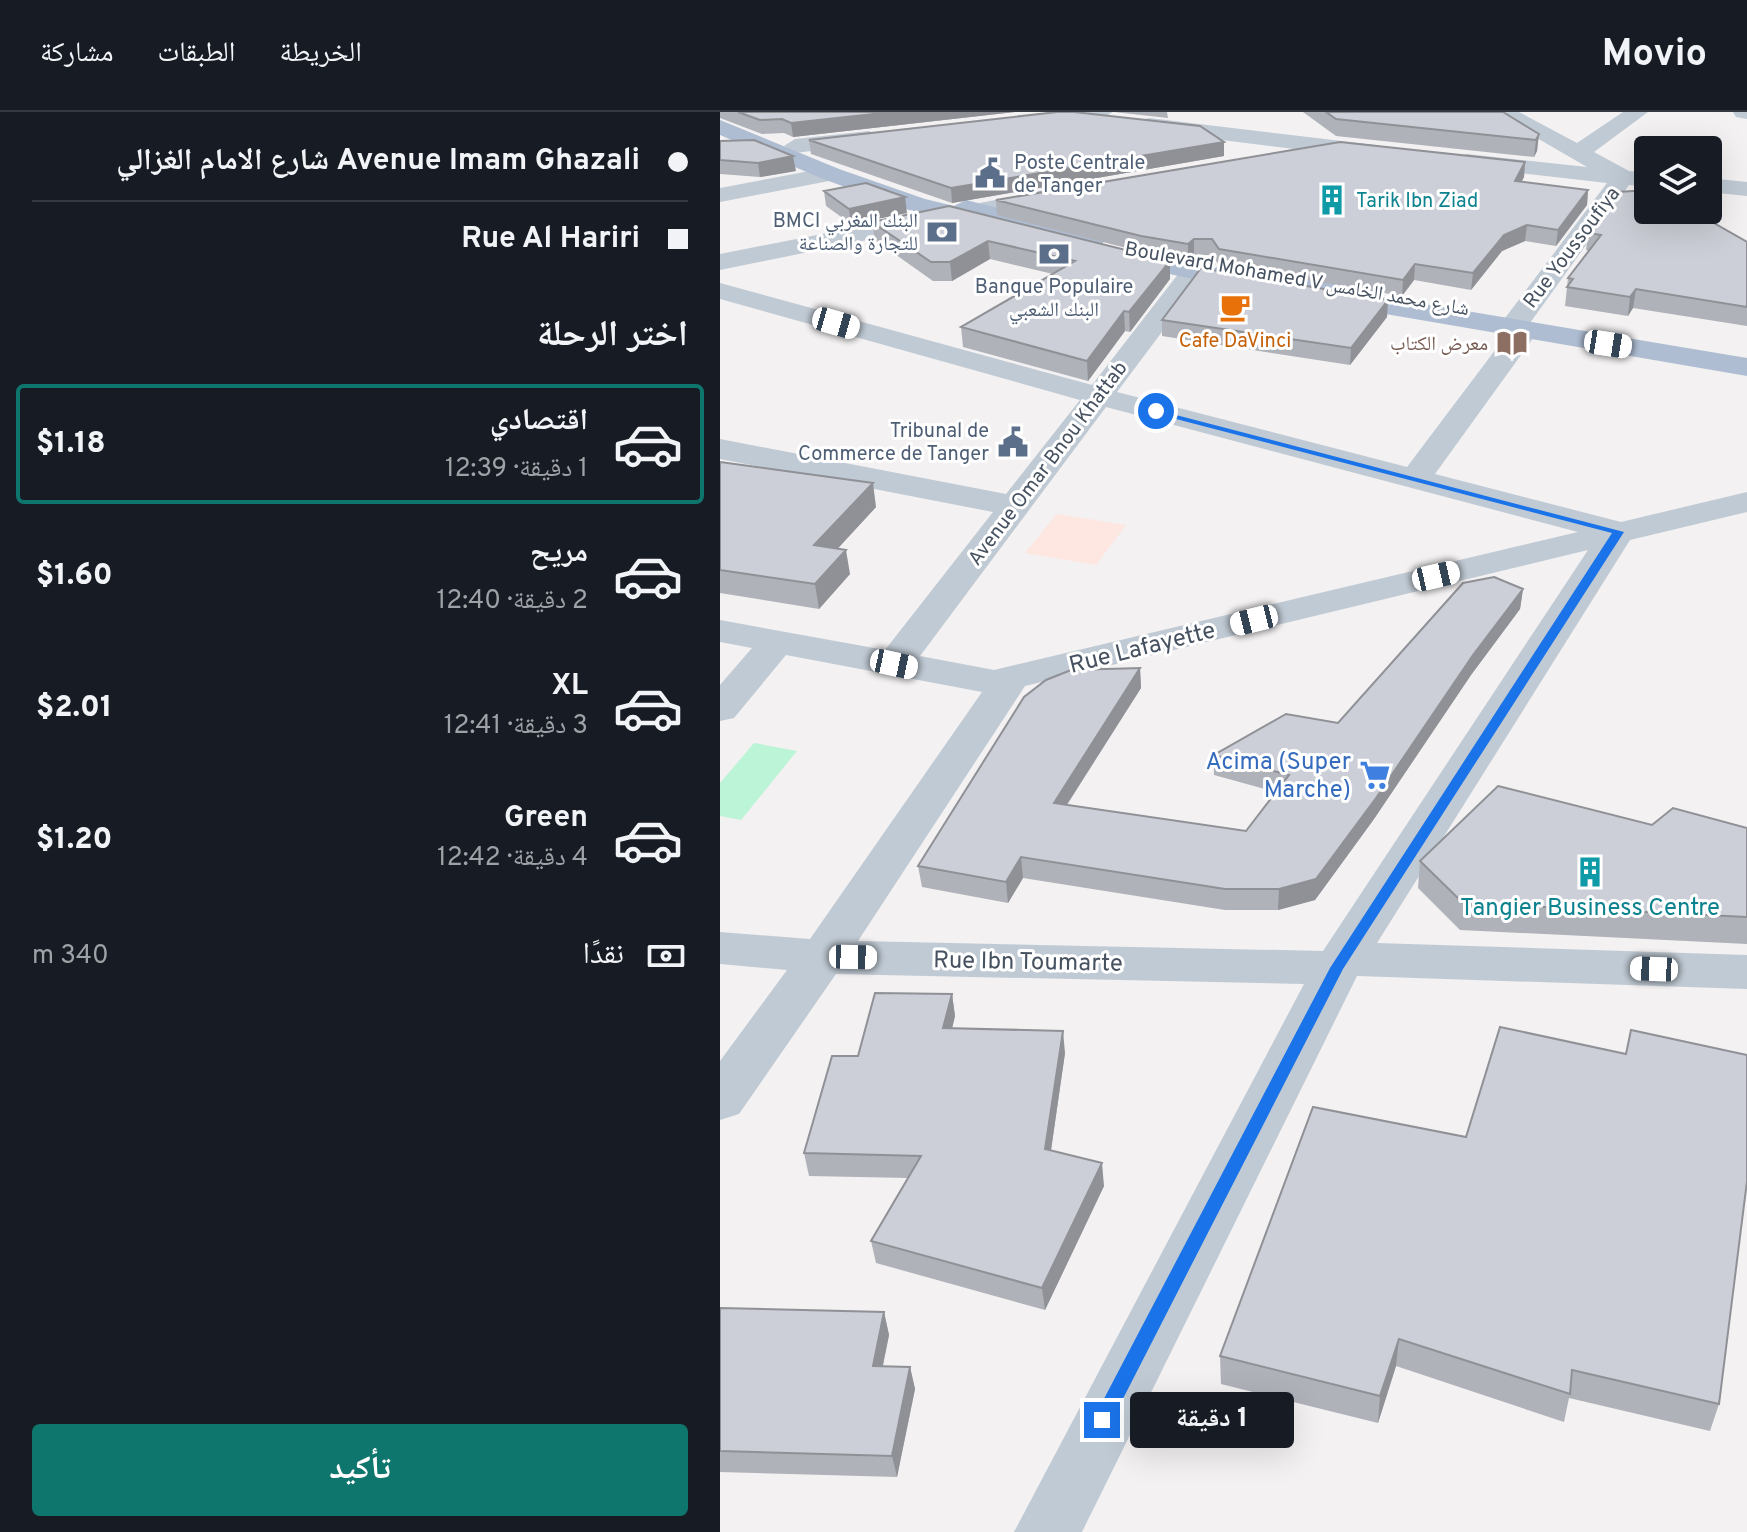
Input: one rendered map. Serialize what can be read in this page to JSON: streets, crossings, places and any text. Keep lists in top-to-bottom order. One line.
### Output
{"streets":{"main road":["Boulevard Mohamed V شارع محمد الخامس"],"street":["Rue Youssoufiya","Avenue Omar Bnou Khattab","Rue Lafayette","Rue Ibn Toumarte"]},"crossings":[["Rue Youssoufiya","Boulevard Mohamed V شارع محمد الخامس"],["Boulevard Mohamed V شارع محمد الخامس","Avenue Omar Bnou Khattab"],["Avenue Omar Bnou Khattab","Rue Lafayette"]],"places":{"public building":["Poste Centrale de Tanger","Tribunal de Commerce de Tanger"],"building":["Tarik Ibn Ziad","Tangier Business Centre"],"bank":["BMCI البنك المغربي للتجارة والصناعة","Banque Populaire البنك الشعبي"],"cafe":["Cafe DaVinci"],"library":["معرض الكتاب"],"supermarket":["Acima (Super Marche)"]},"page":{"header":"Movio","nav":["الخريطة","الطبقات","مشاركة"],"banner":["Avenue Imam Ghazali شارع الامام الغزالي","Rue Al Hariri"],"heading":"اختر الرحلة","list":[{"name":"اقتصادي","note":"1 دقيقة · 12:39","value":"$1.18"},{"name":"مريح","note":"2 دقيقة · 12:40","value":"$1.60"},{"name":"XL","note":"3 دقيقة · 12:41","value":"$2.01"},{"name":"Green","note":"4 دقيقة · 12:42","value":"$1.20"}],"pay":["نقدًا","340 m"],"bubble":"1 دقيقة","buttons":"تأكيد"}}
